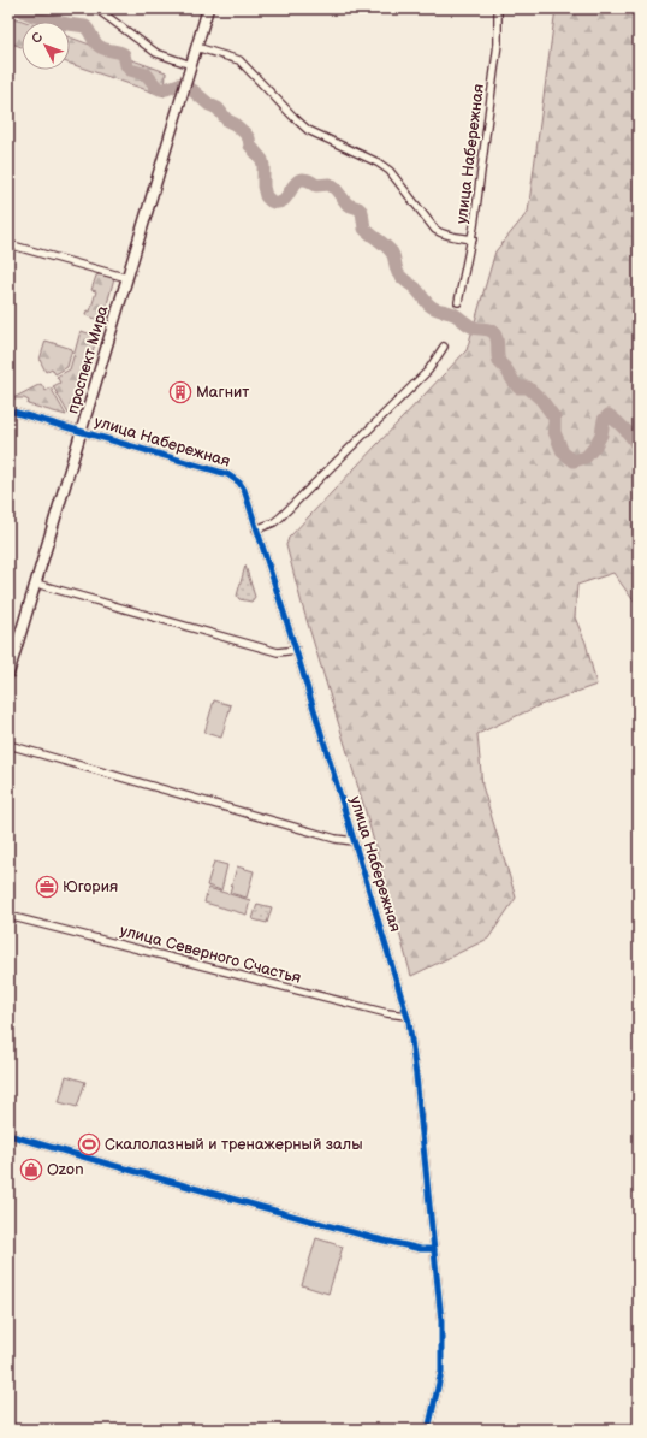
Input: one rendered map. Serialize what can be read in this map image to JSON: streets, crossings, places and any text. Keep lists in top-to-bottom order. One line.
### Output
{"streets":{"main road":["проспект Мира"],"street":["улица Набережная","улица Северного Счастья"]},"crossings":[["улица Набережная","проспект Мира"],["улица Набережная","улица Северного Счастья"]],"places":{"building":["Магнит"],"office":["Югория"],"sports":["Скалолазный и тренажерный залы"],"shop":["Ozon"]},"north":"top left"}
